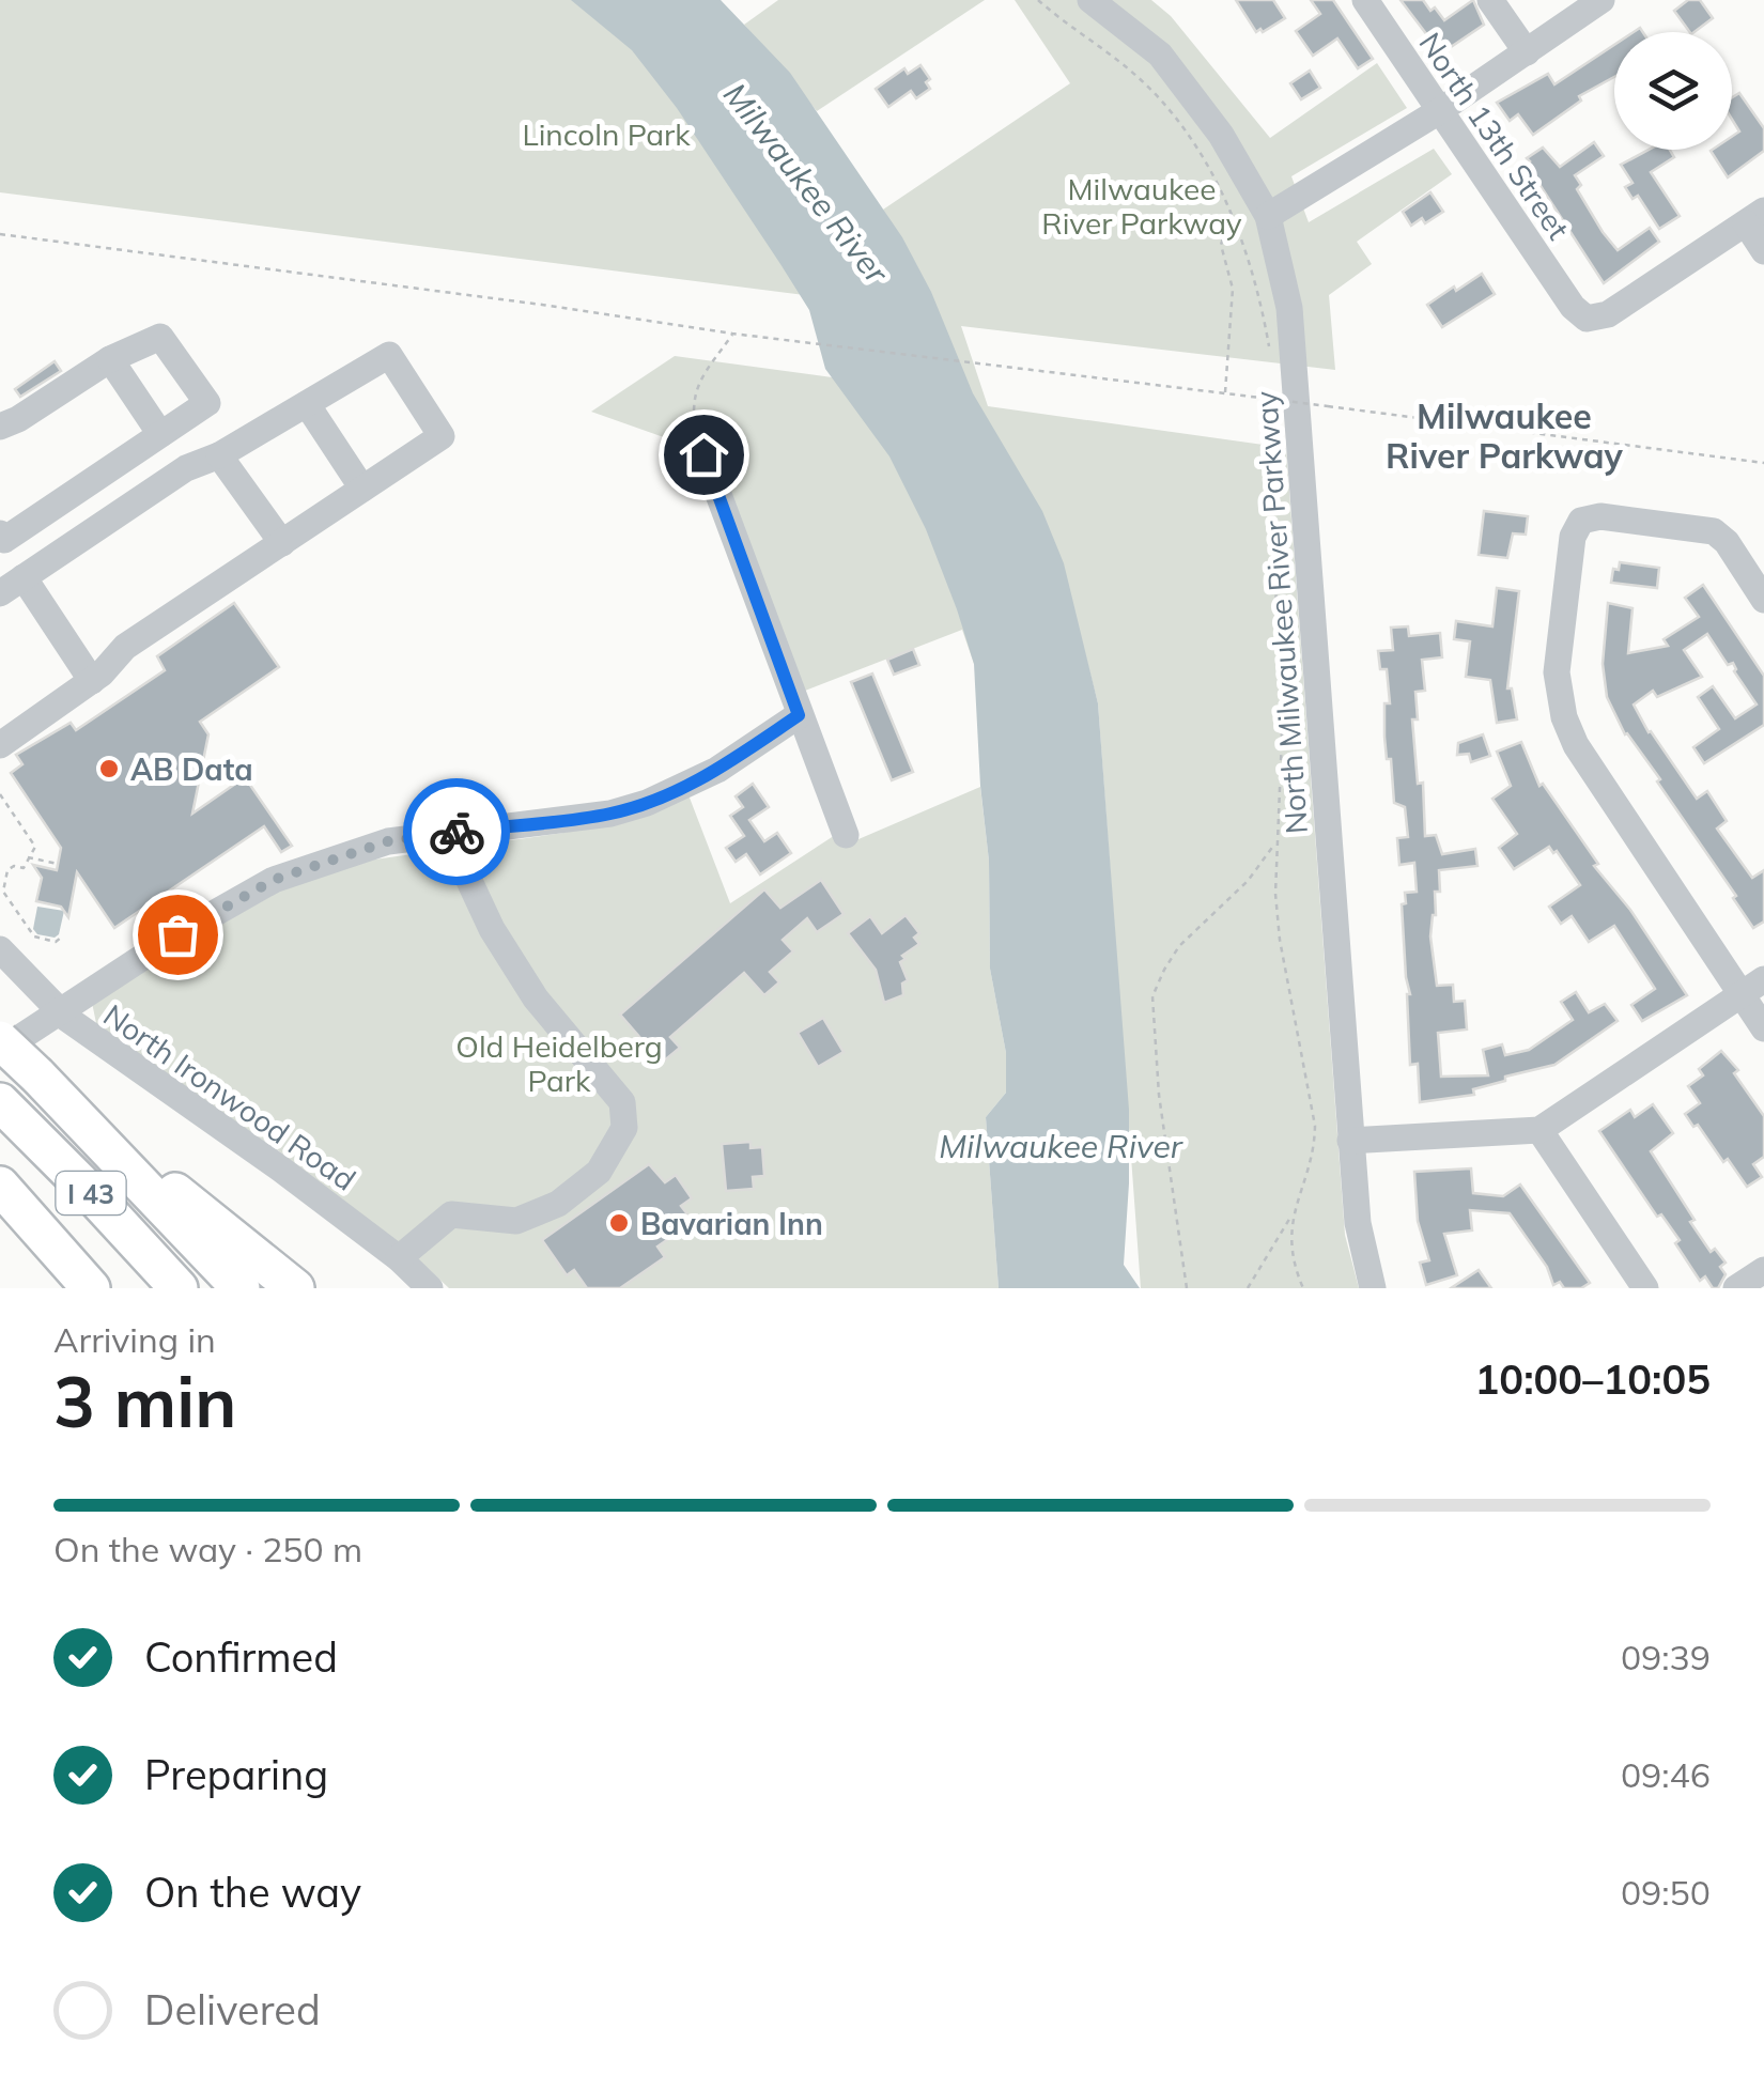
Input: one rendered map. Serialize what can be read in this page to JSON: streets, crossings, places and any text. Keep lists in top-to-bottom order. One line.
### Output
{"streets":{"highway":["I 43"],"street":["North 13th Street","North Milwaukee River Parkway","North Ironwood Road"]},"districts":["Milwaukee River Parkway"],"water":["Milwaukee River"],"parks":["Lincoln Park","Milwaukee River Parkway","Old Heidelberg Park"],"places":["AB Data","Bavarian Inn"],"page":{"heading":["3 min","Arriving in","10:00–10:05"],"bar":"On the way · 250 m","list":[["Confirmed","09:39"],["Preparing","09:46"],["On the way","09:50"],"Delivered"]}}
